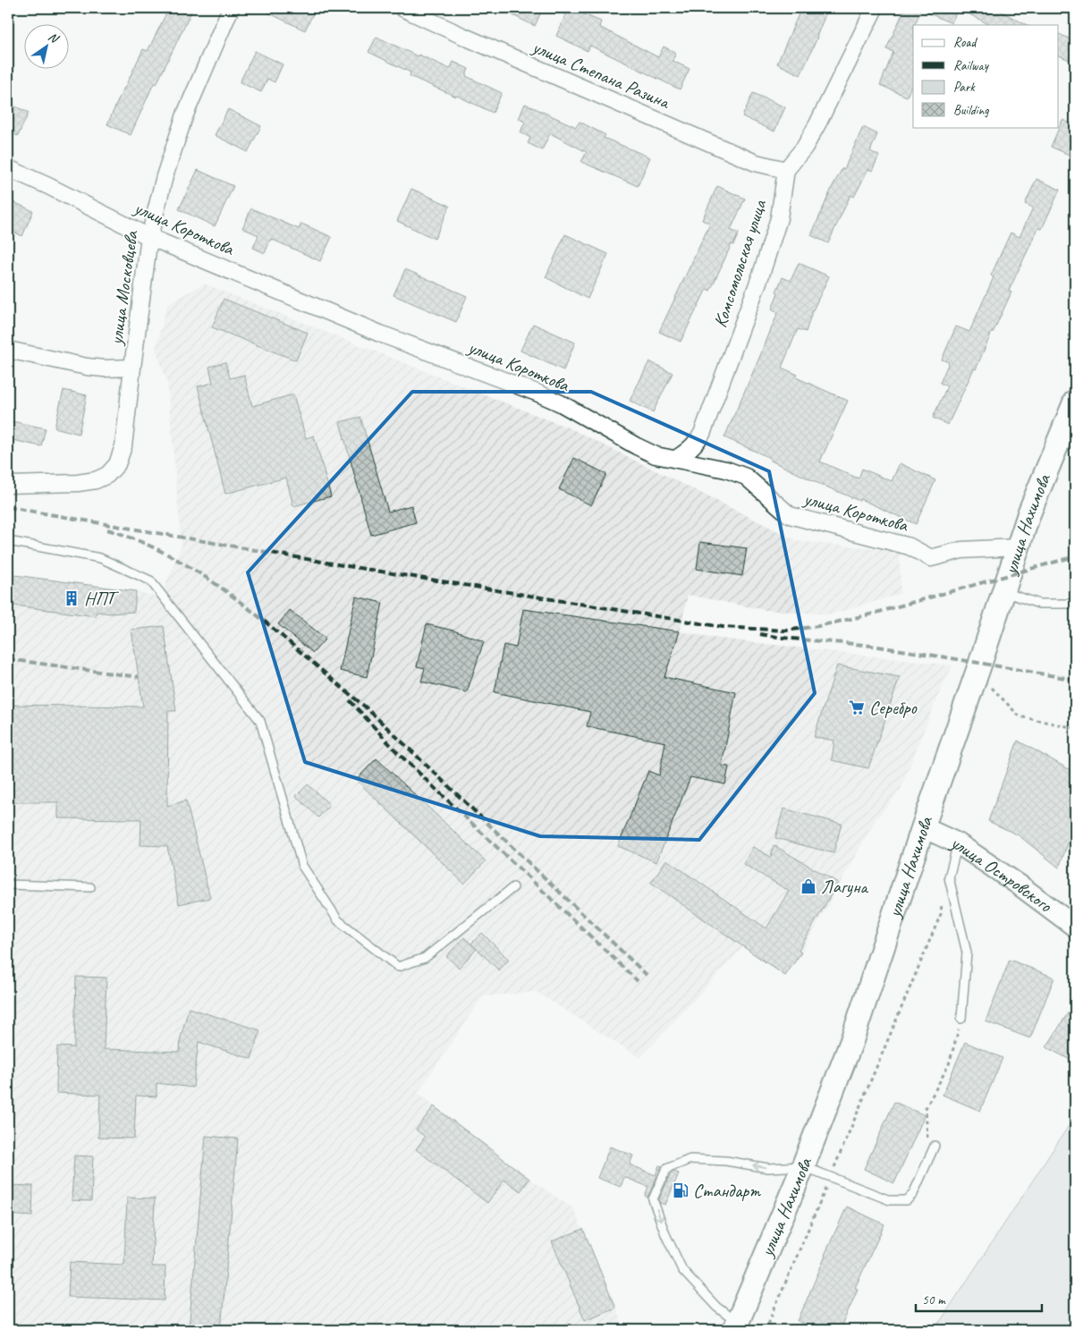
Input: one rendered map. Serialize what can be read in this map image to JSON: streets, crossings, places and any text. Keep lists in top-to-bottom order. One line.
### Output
{"streets":{"main road":["улица Нахимова"],"street":["улица Степана Разина","улица Короткова","Комсомольская улица","улица Московцева","улица Островского"]},"crossings":[["улица Степана Разина","Комсомольская улица"],["улица Короткова","Комсомольская улица"],["улица Короткова","улица Московцева"],["улица Короткова","улица Нахимова"],["улица Нахимова","улица Островского"]],"places":{"building":["НПТ"],"supermarket":["Серебро"],"shop":["Лагуна"],"fuel station":["Стандарт"]},"legend":["Road","Railway","Park","Building"],"scale_bar":"50 m","north":"top right"}
